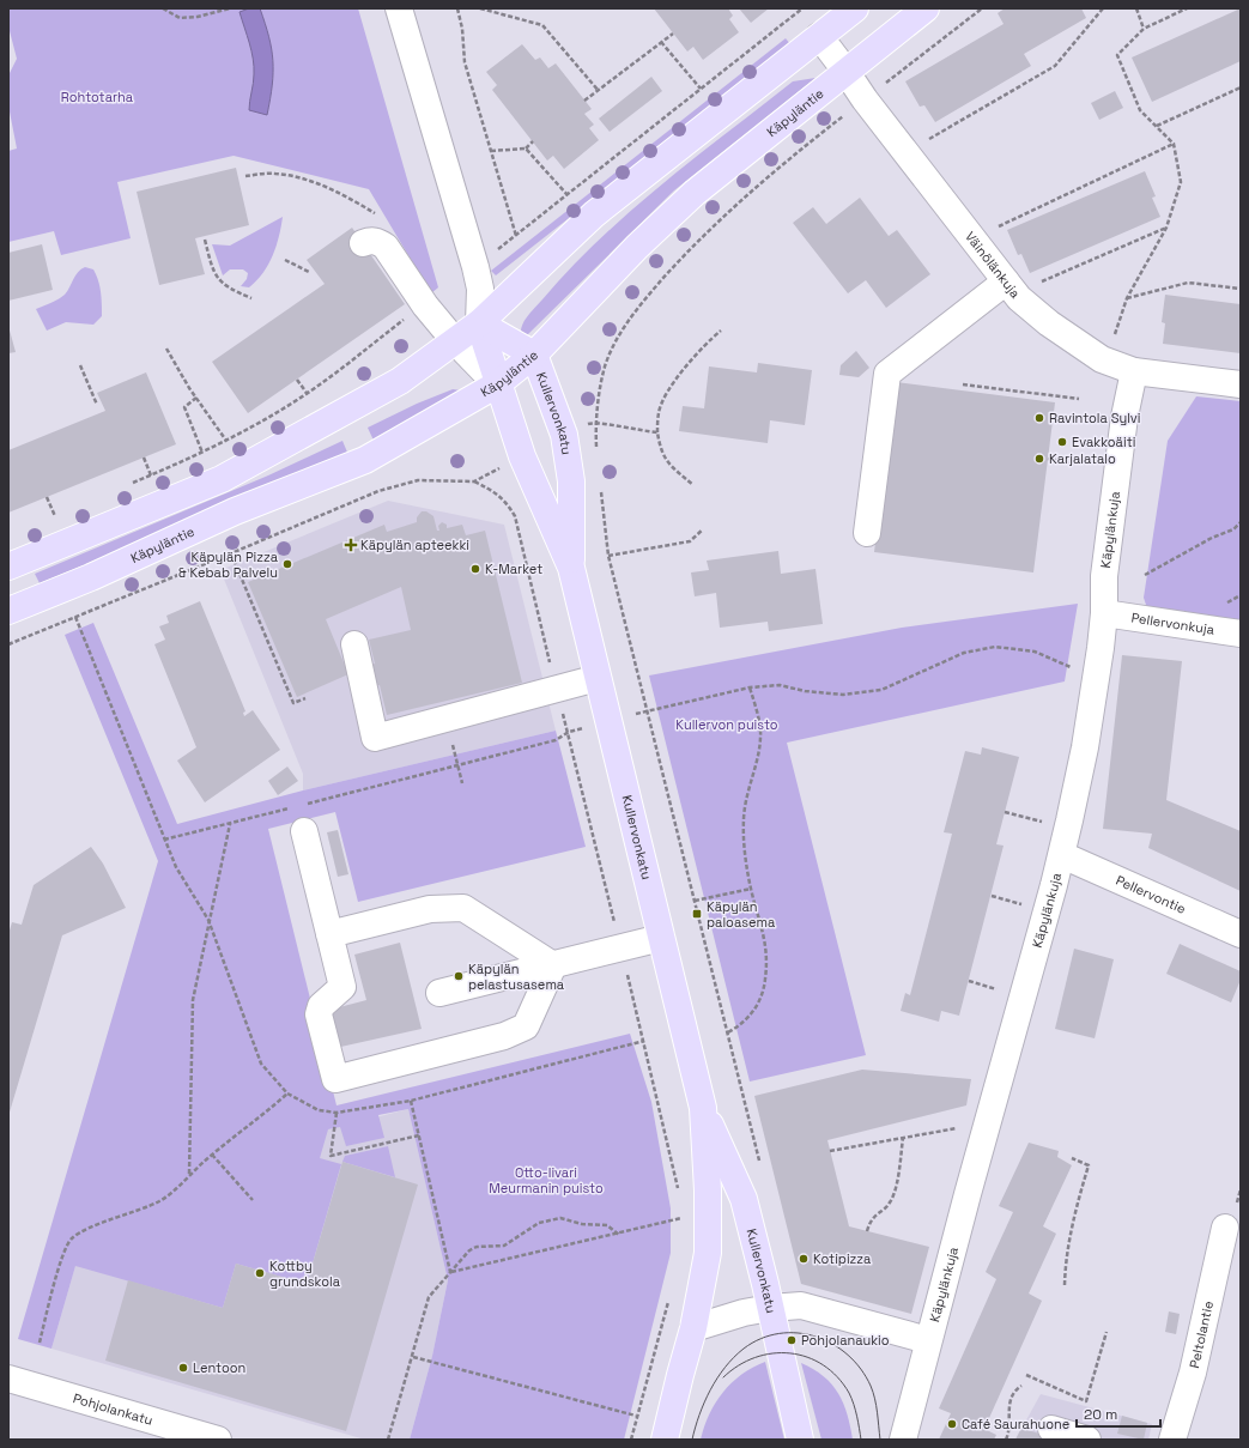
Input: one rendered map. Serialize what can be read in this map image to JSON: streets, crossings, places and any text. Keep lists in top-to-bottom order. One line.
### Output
{"streets":{"main road":["Käpyläntie","Kullervonkatu"],"street":["Väinölänkuja","Käpylänkuja","Pellervonkuja","Pellervontie","Peltolantie","Pohjolankatu"]},"crossings":[["Käpyläntie","Väinölänkuja"],["Käpyläntie","Kullervonkatu"],["Väinölänkuja","Käpylänkuja"],["Käpylänkuja","Pellervonkuja"],["Käpylänkuja","Pellervontie"]],"parks":["Rohtotarha","Kullervon puisto","Otto-Iivari Meurmanin puisto"],"places":{"other":["Ravintola Sylvi","Evakkoäiti","Karjalatalo","Käpylän Pizza & Kebab Palvelu","K-Market","Käpylän pelastusasema","Kotipizza","Kottby grundskola","Pohjolanaukio","Lentoon","Café Saurahuone"],"health":["Käpylän apteekki"],"transit":["Käpylän paloasema"]},"scale_bar":"20 m"}
